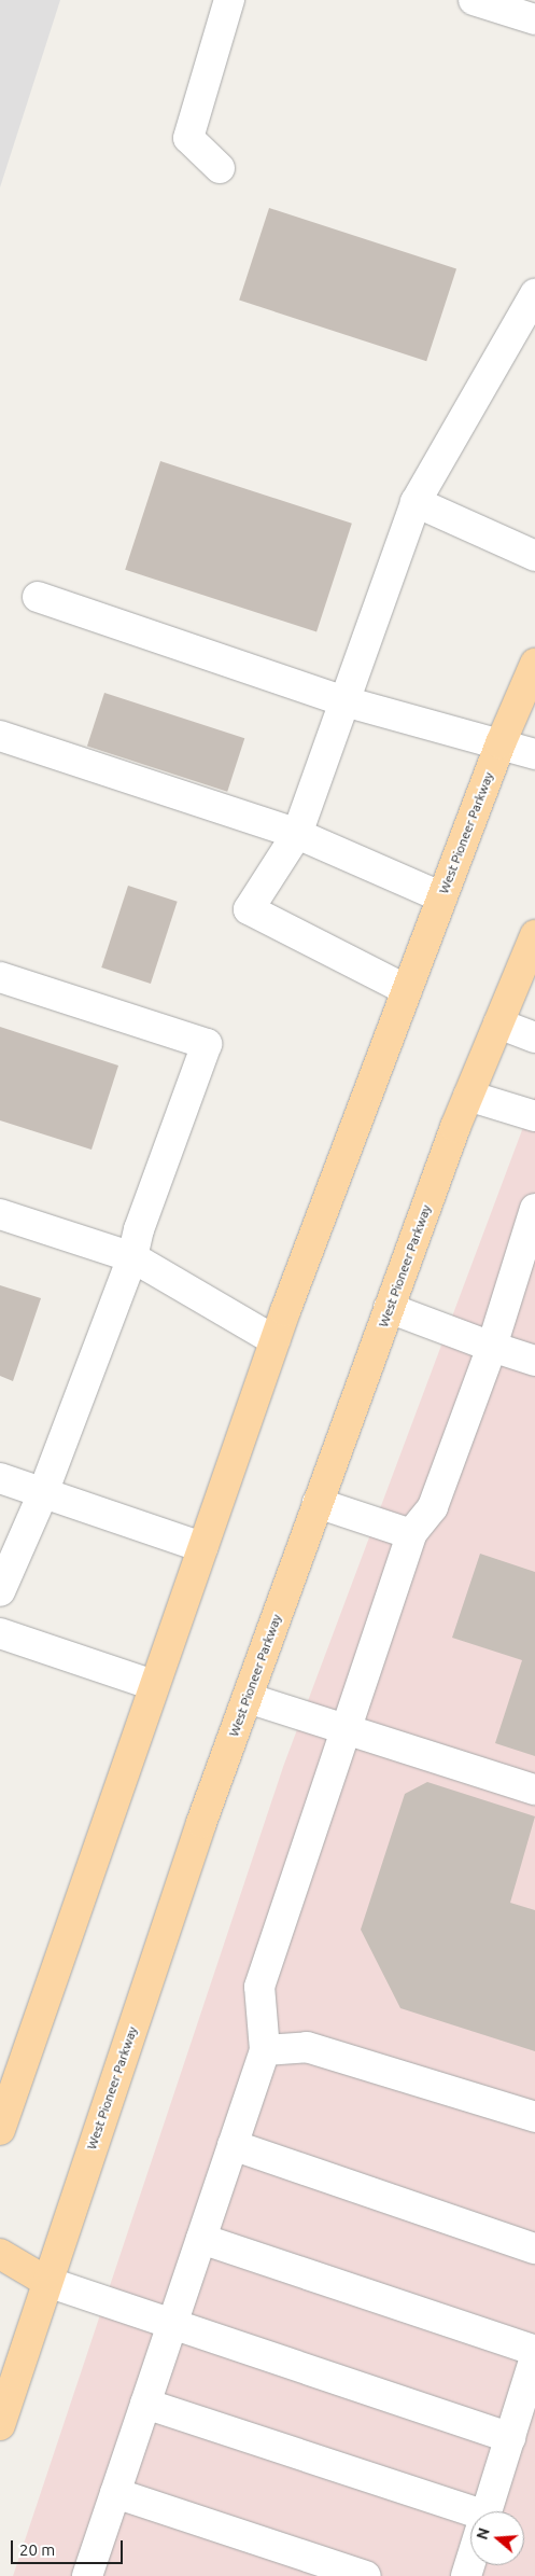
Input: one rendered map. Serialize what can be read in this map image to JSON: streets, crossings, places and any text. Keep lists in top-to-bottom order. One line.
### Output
{"streets":{"main road":["West Pioneer Parkway"]},"scale_bar":"20 m","north":"left"}
